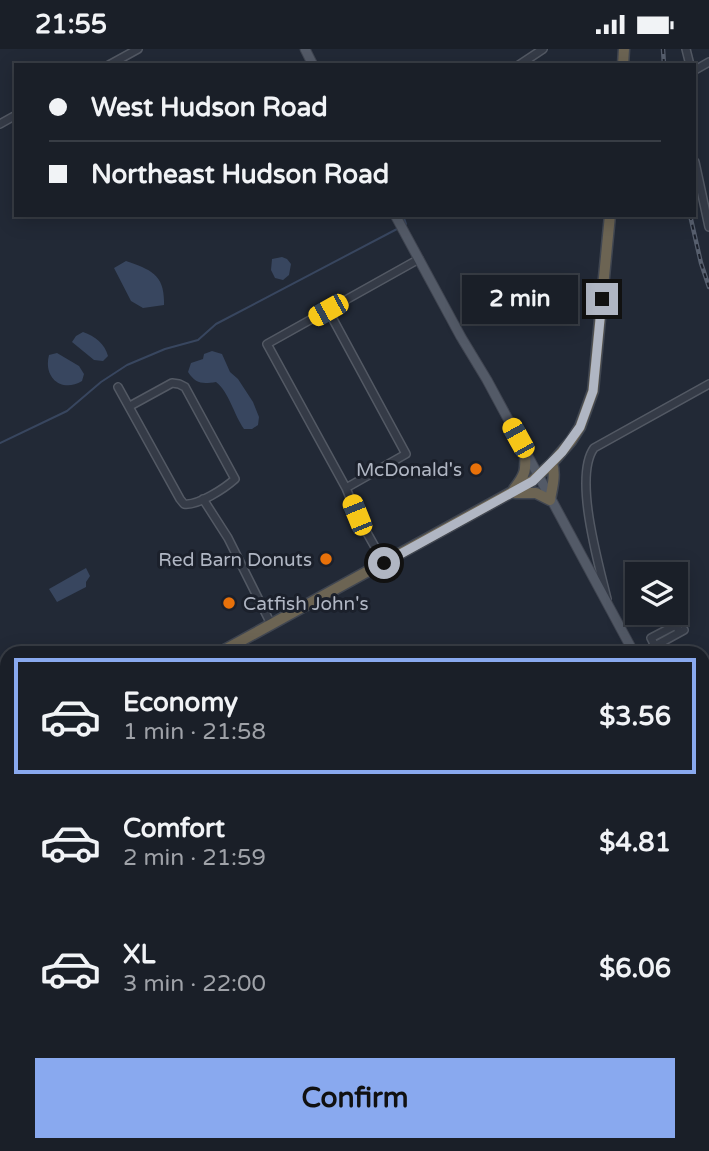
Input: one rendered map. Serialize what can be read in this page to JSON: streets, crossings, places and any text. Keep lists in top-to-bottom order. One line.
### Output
{"places":["McDonald's","Red Barn Donuts","Catfish John's"],"page":{"status":"21:55","banner":["West Hudson Road","Northeast Hudson Road"],"bubble":"2 min","list":[{"name":"Economy","note":"1 min · 21:58","value":"$3.56"},{"name":"Comfort","note":"2 min · 21:59","value":"$4.81"},{"name":"XL","note":"3 min · 22:00","value":"$6.06"}],"buttons":"Confirm"}}
